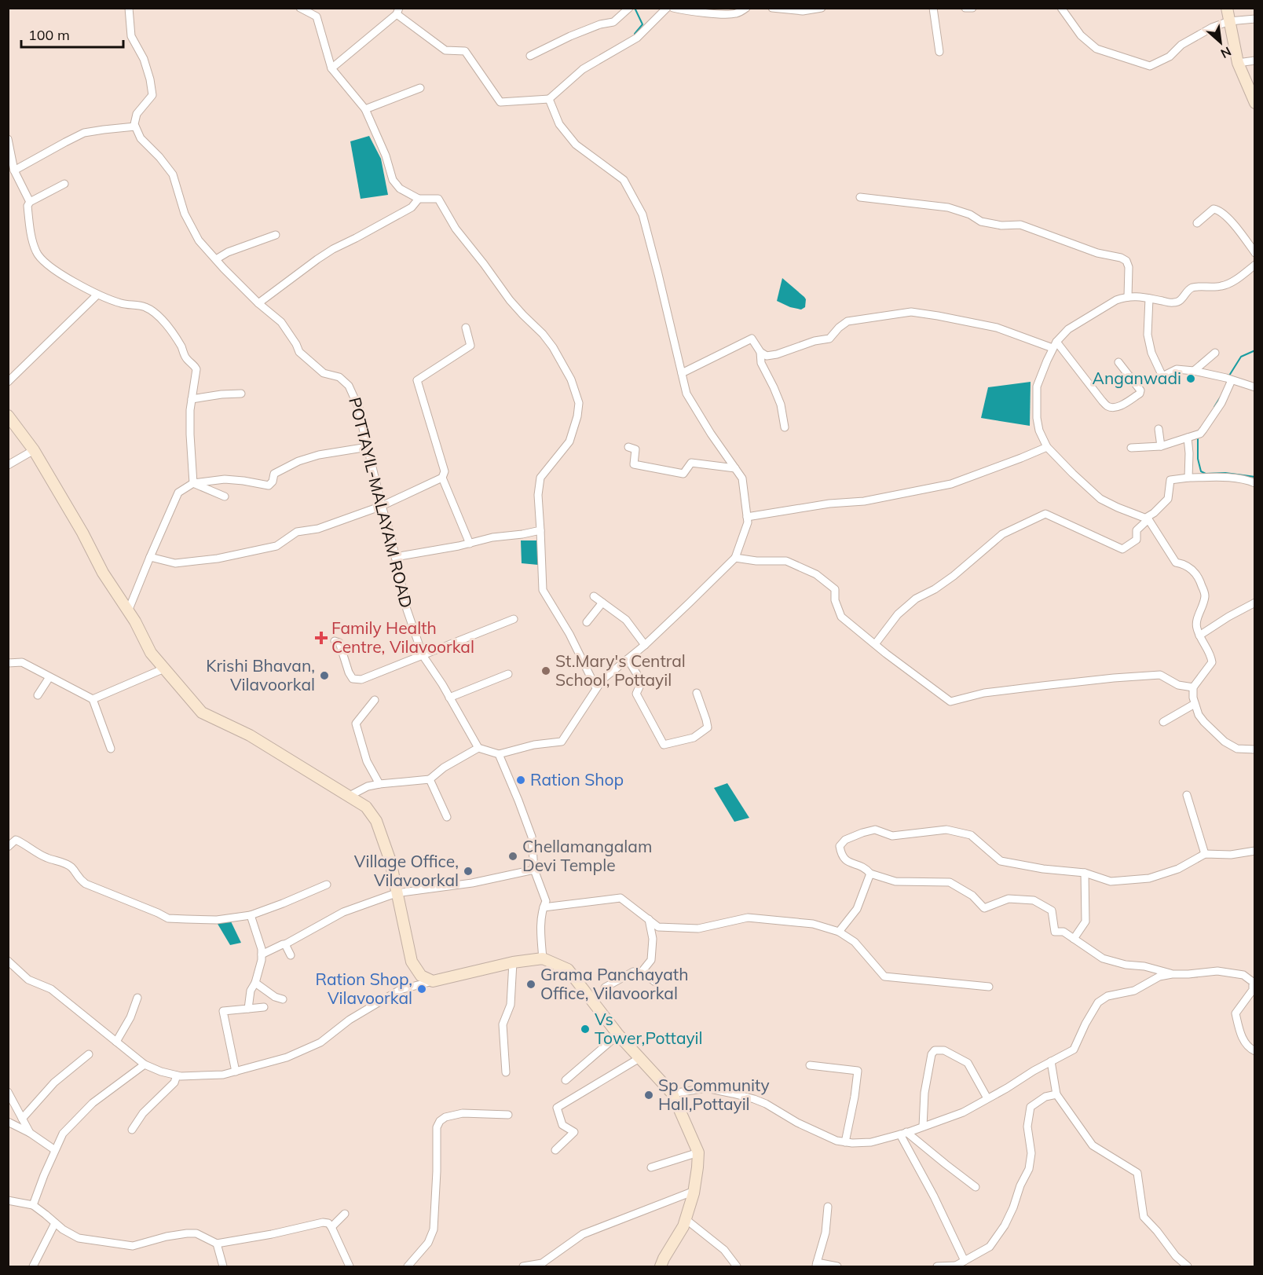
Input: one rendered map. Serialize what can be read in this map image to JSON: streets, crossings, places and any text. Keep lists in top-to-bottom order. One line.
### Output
{"streets":{"street":["POTTAYIL-MALAYAM ROAD"]},"places":{"other":["Anganwadi","St.Mary's Central School, Pottayil","Krishi Bhavan, Vilavoorkal","Ration Shop","Chellamangalam Devi Temple","Village Office, Vilavoorkal","Grama Panchayath Office, Vilavoorkal","Ration Shop, Vilavoorkal","Vs Tower,Pottayil","Sp Community Hall,Pottayil"],"health":["Family Health Centre, Vilavoorkal"]},"scale_bar":"100 m","north":"bottom right"}
